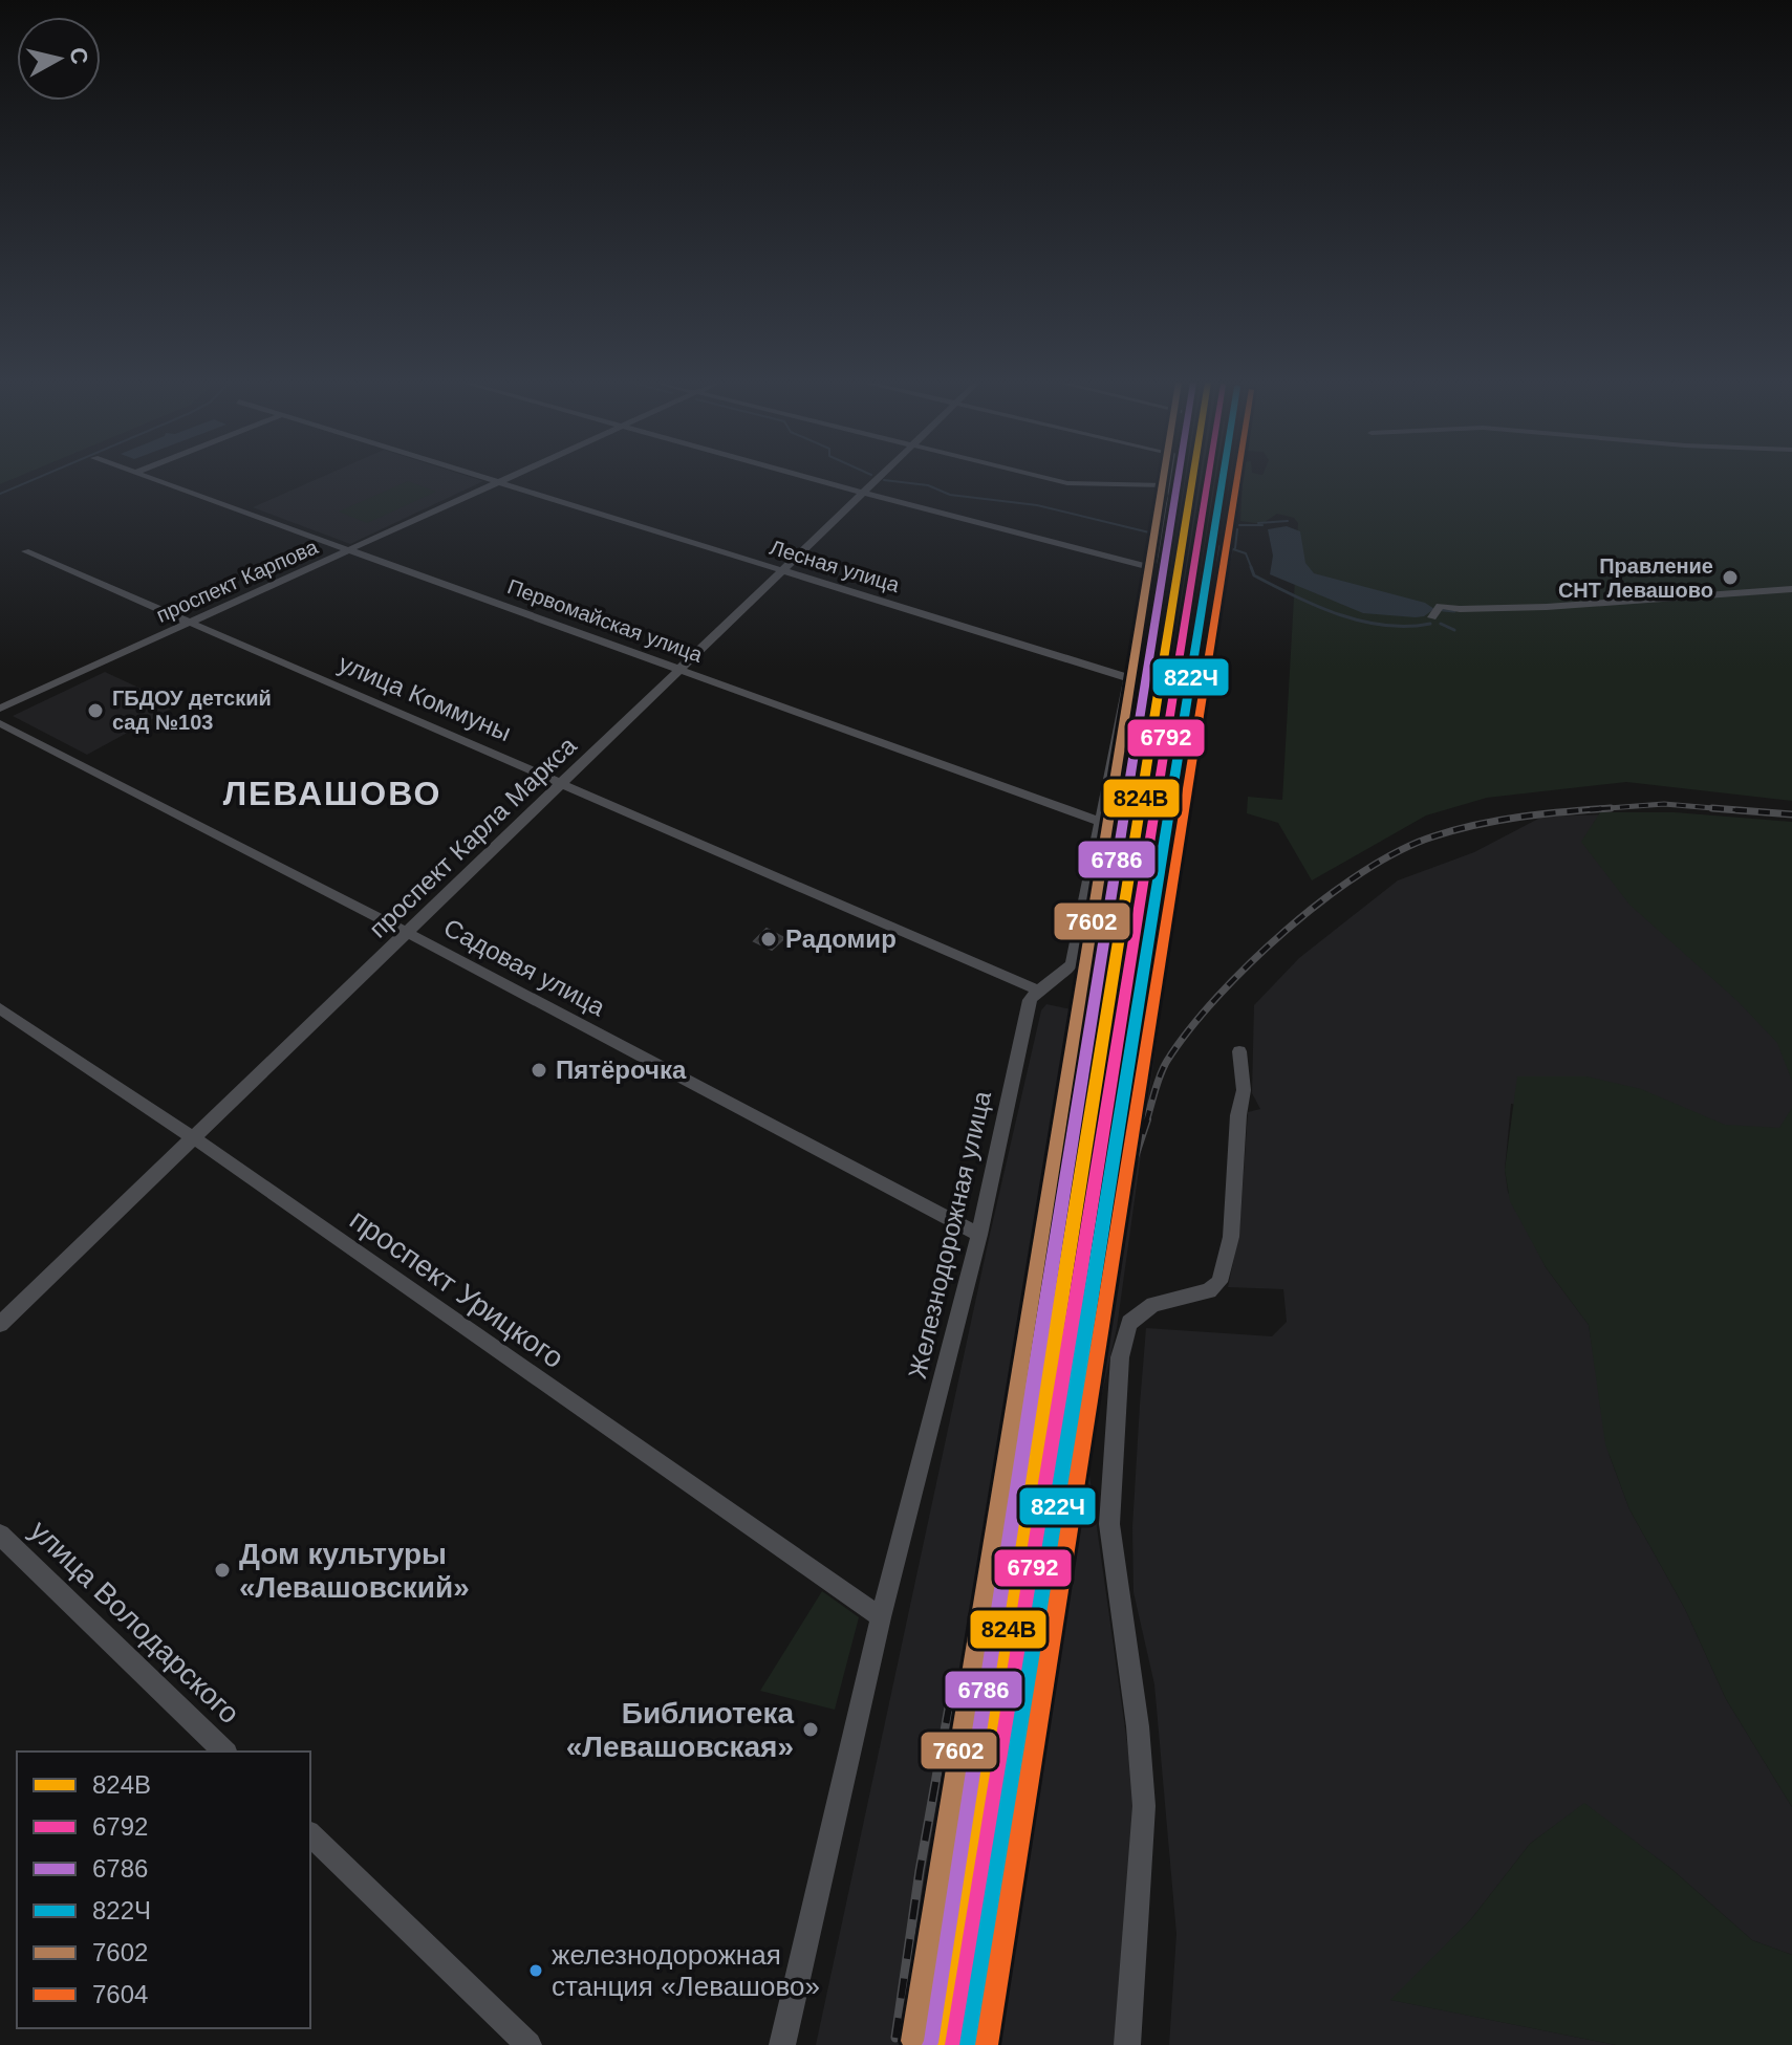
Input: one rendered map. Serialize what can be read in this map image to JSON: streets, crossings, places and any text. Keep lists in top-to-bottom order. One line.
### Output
{"streets":{"street":["Лесная улица","проспект Карпова","Первомайская улица","улица Коммуны","проспект Карла Маркса","Садовая улица","Железнодорожная улица","проспект Урицкого","улица Володарского"]},"crossings":[["Лесная улица","проспект Карпова"],["Лесная улица","проспект Карла Маркса"],["проспект Карпова","Первомайская улица"],["проспект Карпова","улица Коммуны"],["Первомайская улица","проспект Карла Маркса"],["улица Коммуны","проспект Карла Маркса"],["улица Коммуны","Железнодорожная улица"],["проспект Карла Маркса","Садовая улица"],["проспект Карла Маркса","проспект Урицкого"],["Садовая улица","Железнодорожная улица"],["Железнодорожная улица","проспект Урицкого"]],"districts":["ЛЕВАШОВО"],"places":["Правление СНТ Левашово","ГБДОУ детский сад №103","Радомир","Пятёрочка","Дом культуры «Левашовский»","Библиотека «Левашовская»","железнодорожная станция «Левашово»"],"lines":["transit line 824В","transit line 6792","transit line 6786","transit line 822Ч","transit line 7602","transit line 7604"],"legend":["824В","6792","6786","822Ч","7602","7604"],"north":"right"}
